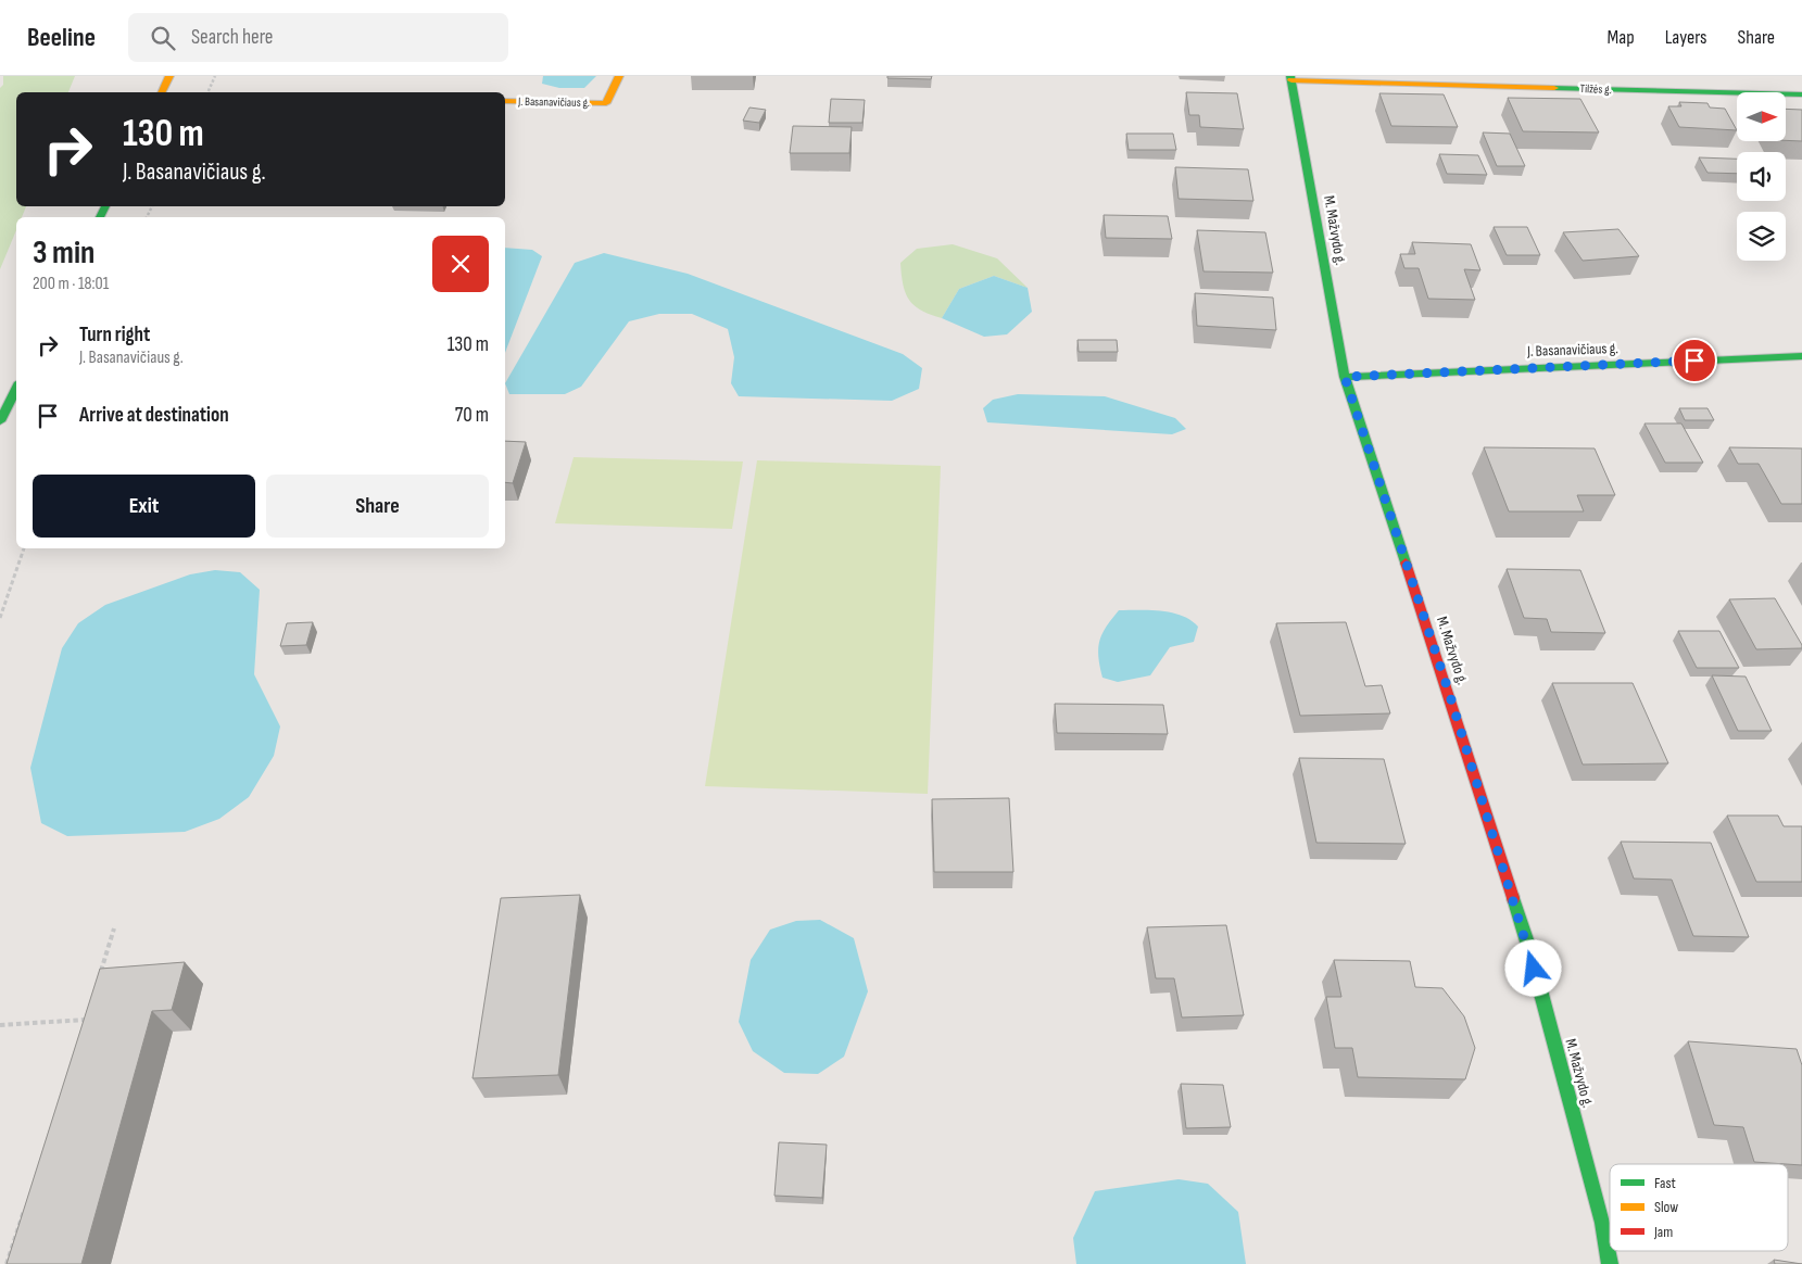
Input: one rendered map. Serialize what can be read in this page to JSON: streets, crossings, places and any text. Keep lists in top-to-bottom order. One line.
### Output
{"streets":{"street":["Tilžės g.","J. Basanavičiaus g.","M. Mažvydo g."]},"crossings":[["Tilžės g.","M. Mažvydo g."],["J. Basanavičiaus g.","M. Mažvydo g."]],"legend":["Fast","Slow","Jam"],"north":"right","page":{"header":"Beeline","search":"Search here","nav":["Map","Layers","Share"],"turn":["130 m","J. Basanavičiaus g."],"heading":["3 min","200 m · 18:01"],"list":[{"name":"Turn right","note":"J. Basanavičiaus g.","value":"130 m"},{"name":"Arrive at destination","value":"70 m"}],"buttons":["Exit","Share"]}}
